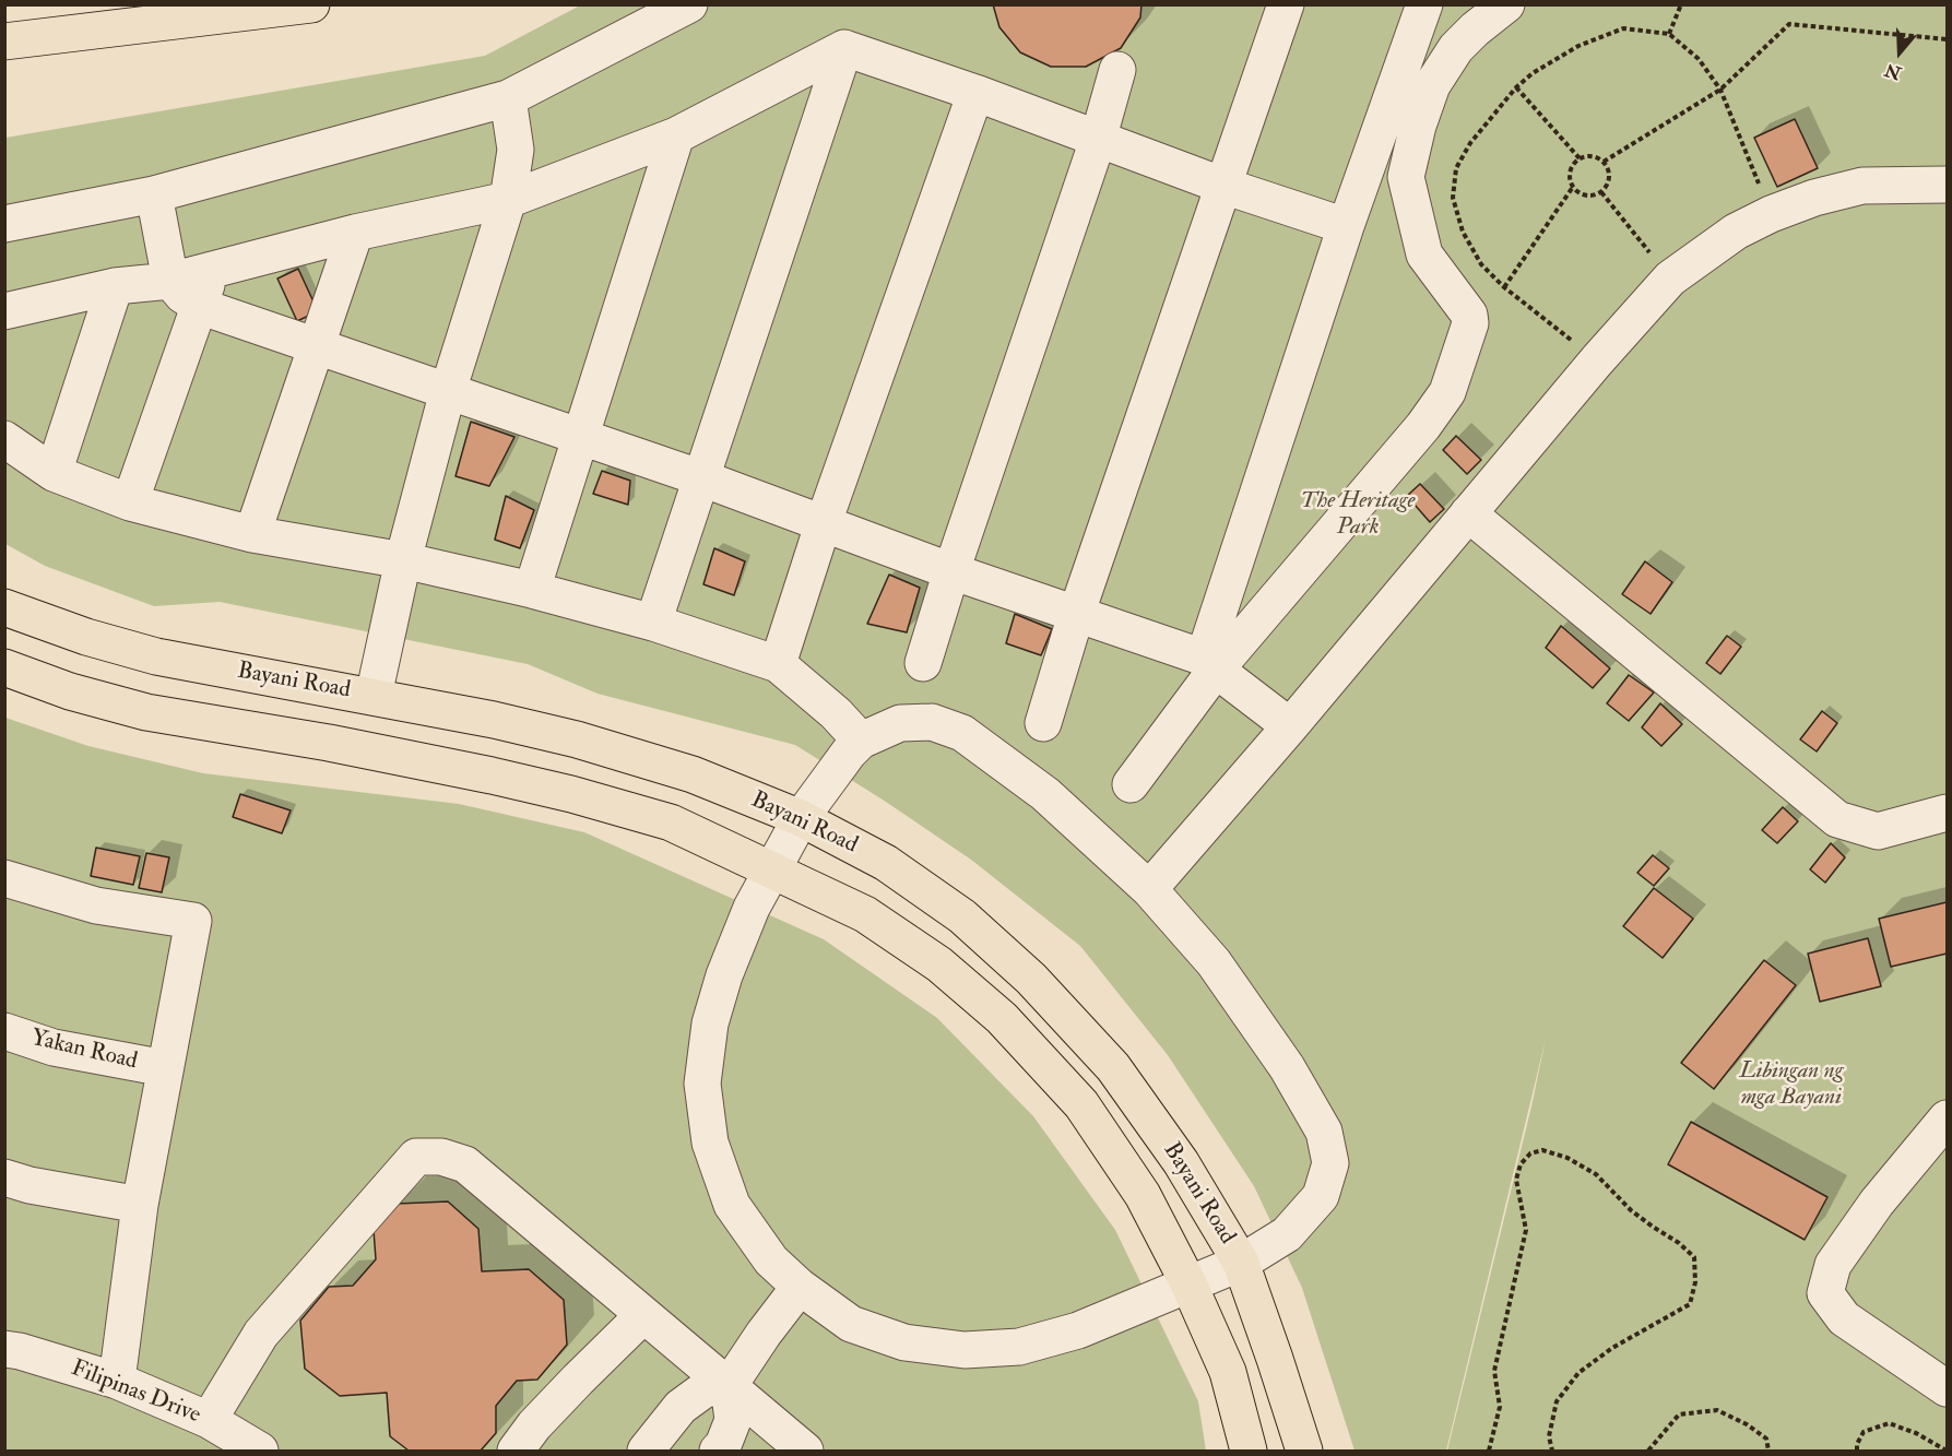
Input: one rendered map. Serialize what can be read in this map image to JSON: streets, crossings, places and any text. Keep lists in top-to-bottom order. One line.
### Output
{"streets":{"main road":["Bayani Road"],"street":["Yakan Road","Filipinas Drive"]},"parks":["The Heritage Park","Libingan ng mga Bayani"],"north":"bottom"}
